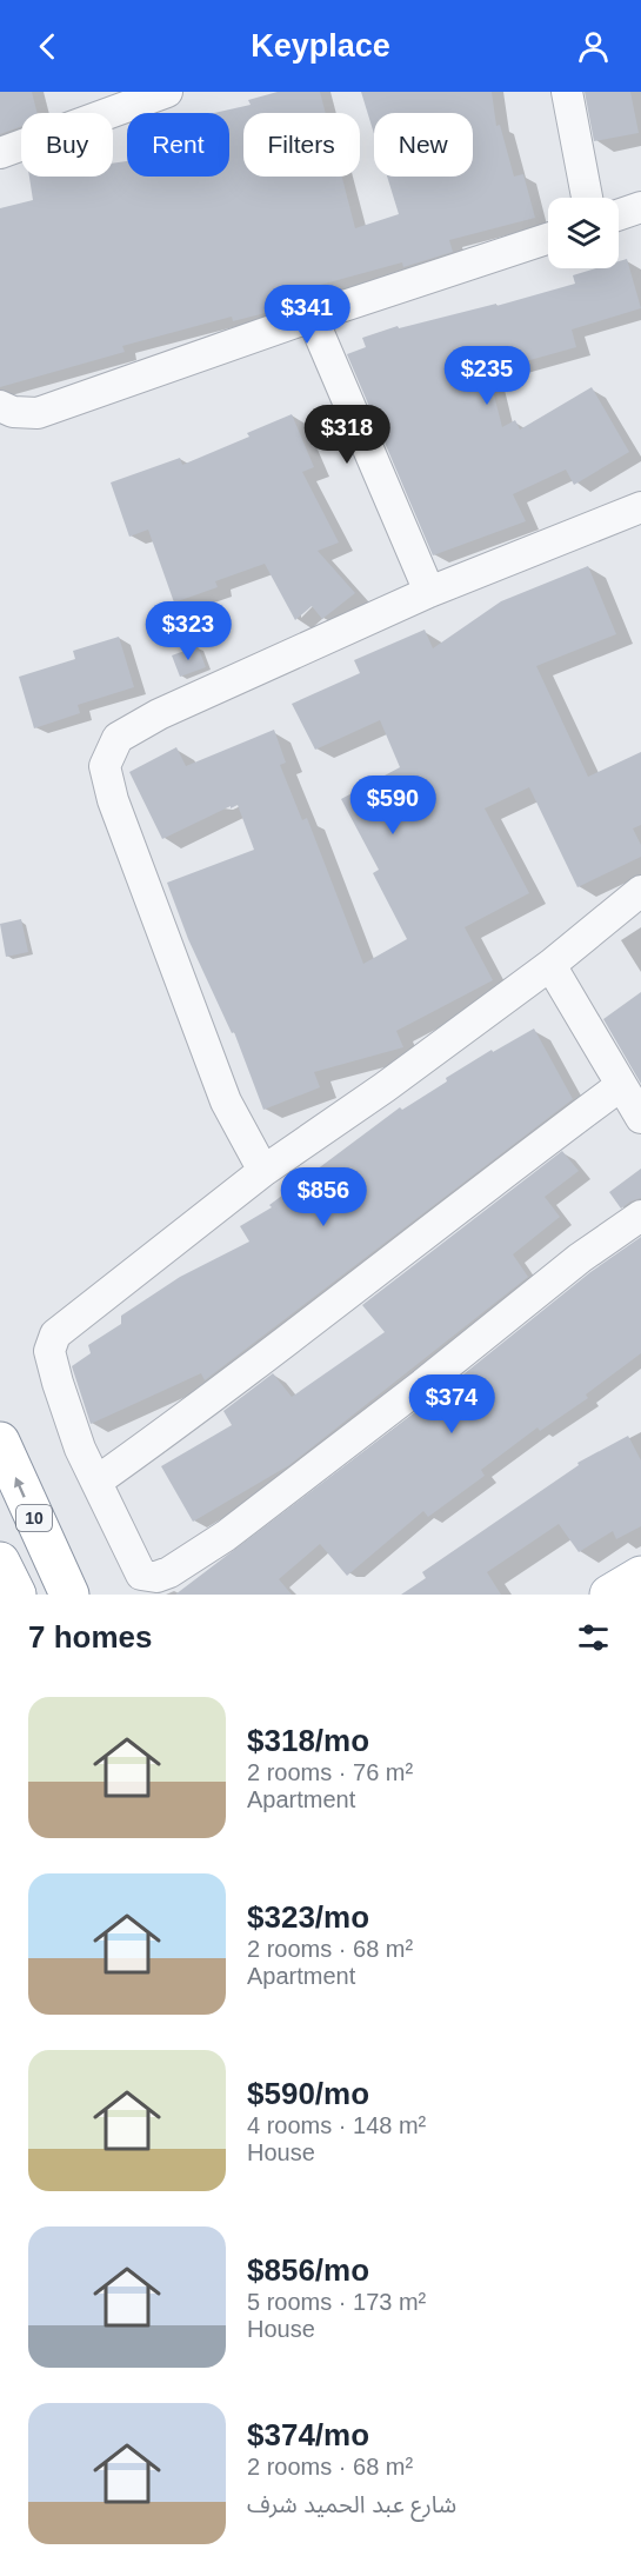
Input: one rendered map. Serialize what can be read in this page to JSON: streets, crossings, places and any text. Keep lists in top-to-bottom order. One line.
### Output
{"streets":{"main road":["10"]},"page":{"header":"Keyplace","chip":["Buy","Rent","Filters","New"],"price":["$341","$235","$318","$323","$590","$856","$374"],"heading":"7 homes","list":[{"name":"$318/mo","note":"2 rooms · 76 m² · Apartment"},{"name":"$323/mo","note":"2 rooms · 68 m² · Apartment"},{"name":"$590/mo","note":"4 rooms · 148 m² · House"},{"name":"$856/mo","note":"5 rooms · 173 m² · House"},{"name":"$374/mo","note":"2 rooms · 68 m² · شارع عبد الحميد شرف"}]}}
